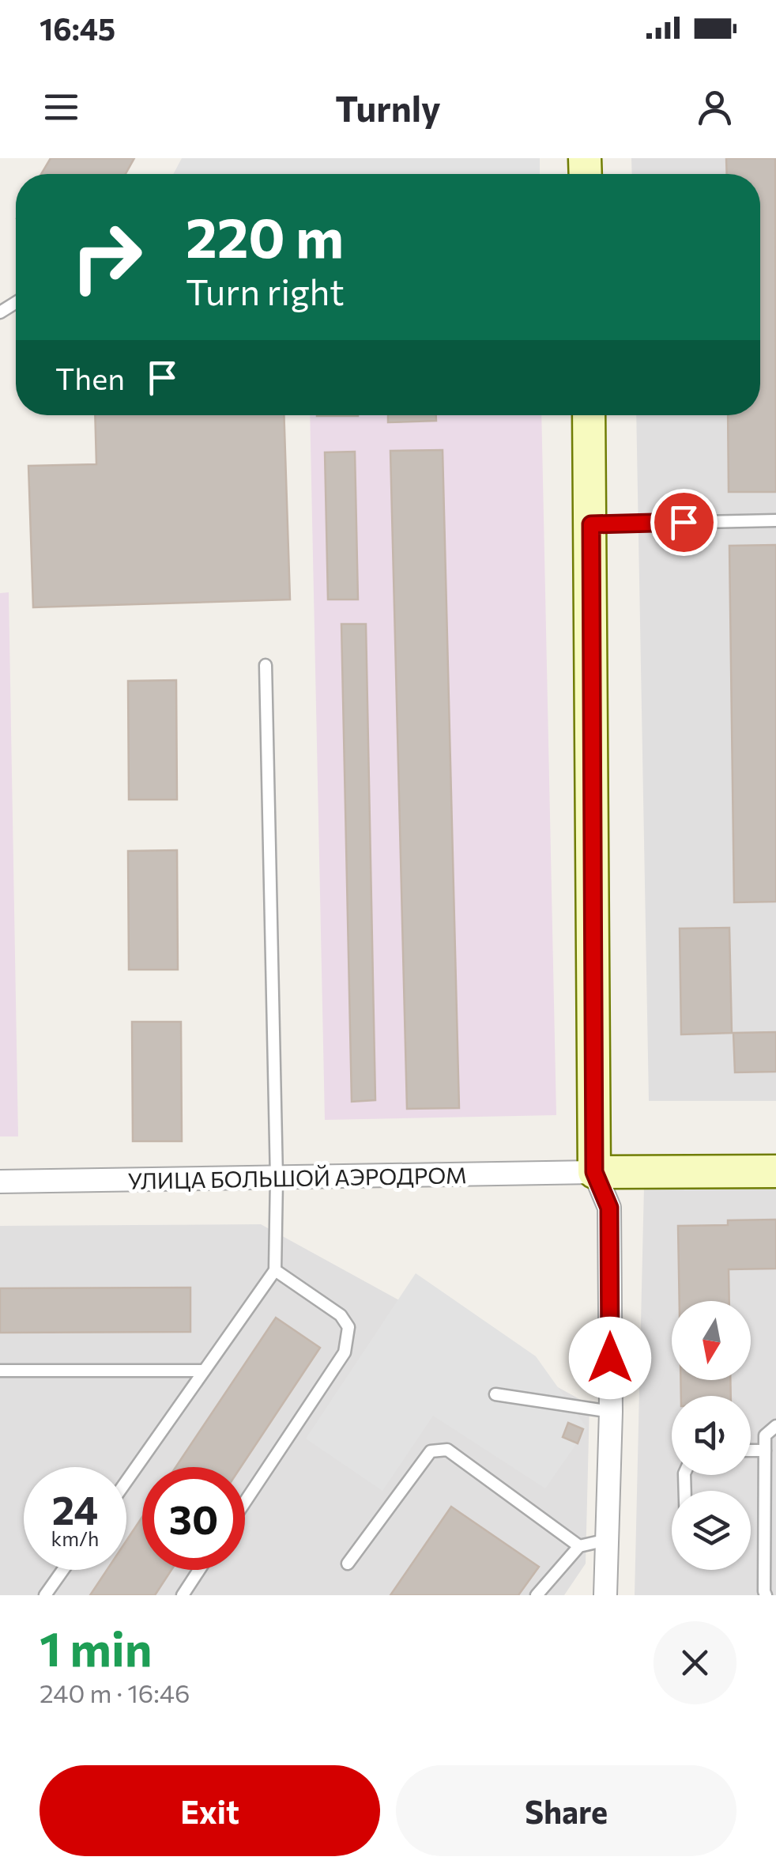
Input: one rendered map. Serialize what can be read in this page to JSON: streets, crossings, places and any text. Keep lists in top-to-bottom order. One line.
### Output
{"streets":{"street":["УЛИЦА БОЛЬШОЙ АЭРОДРОМ"]},"north":"bottom","page":{"status":"16:45","header":"Turnly","turn":["220 m","Turn right"],"then":"Then","speed":"24 km/h","limit":"30","heading":["1 min","240 m · 16:46"],"buttons":["Exit","Share"]}}
